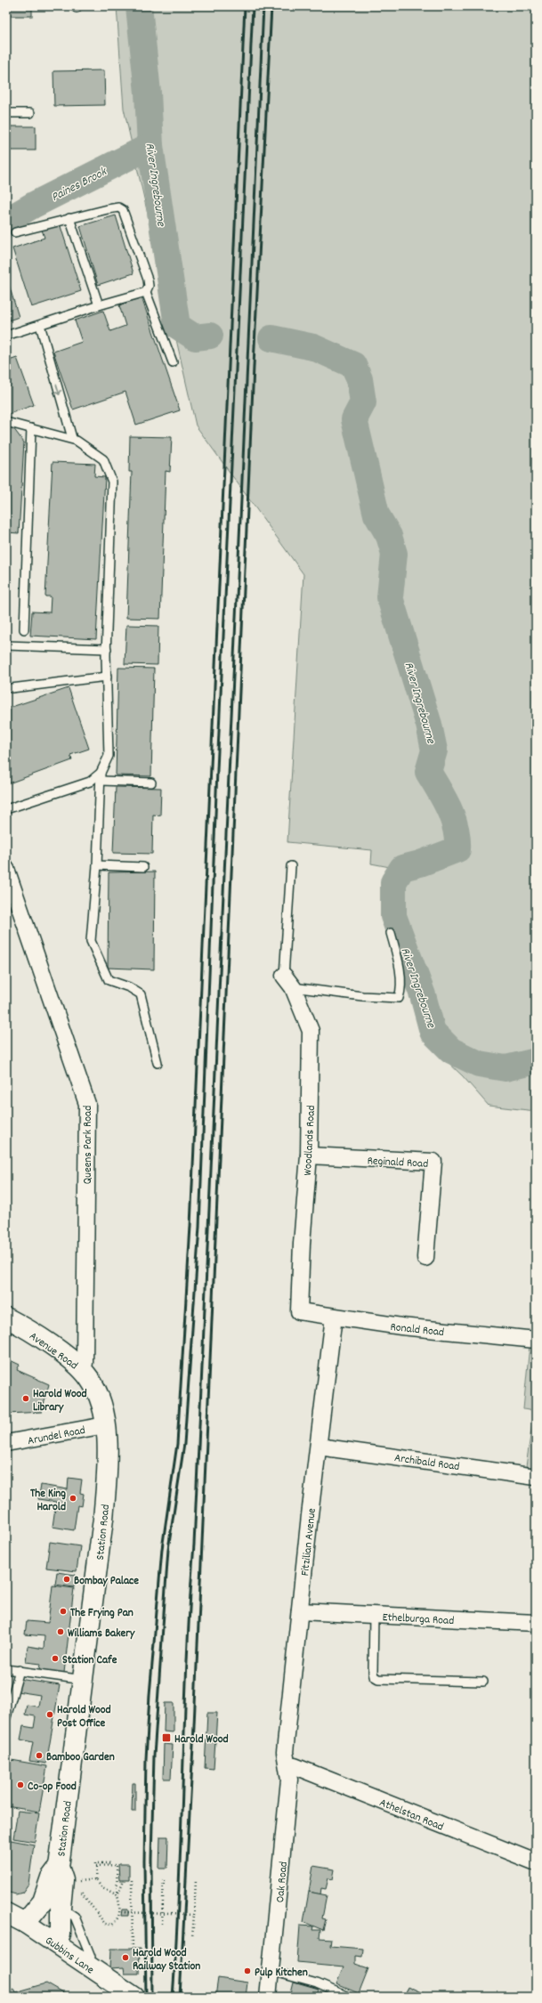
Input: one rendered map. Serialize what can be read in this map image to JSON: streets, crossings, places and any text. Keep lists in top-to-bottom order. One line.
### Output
{"streets":{"street":["Woodlands Road","Queens Park Road","Reginald Road","Ronald Road","Avenue Road","Arundel Road","Archibald Road","Station Road","Fitzilian Avenue","Ethelburga Road","Athelstan Road","Oak Road","Gubbins Lane"]},"crossings":[["Woodlands Road","Reginald Road"],["Woodlands Road","Ronald Road"],["Queens Park Road","Avenue Road"],["Ronald Road","Fitzilian Avenue"],["Avenue Road","Station Road"],["Arundel Road","Station Road"],["Archibald Road","Fitzilian Avenue"],["Station Road","Gubbins Lane"],["Fitzilian Avenue","Ethelburga Road"],["Fitzilian Avenue","Athelstan Road"],["Fitzilian Avenue","Oak Road"],["Athelstan Road","Oak Road"]],"water":["Paines Brook","River Ingrebourne"],"places":{"other":["Harold Wood Library","The King Harold","Bombay Palace","The Frying Pan","Williams Bakery","Station Cafe","Harold Wood Post Office","Bamboo Garden","Co-op Food","Harold Wood Railway Station","Pulp Kitchen"],"transit":["Harold Wood"]}}
